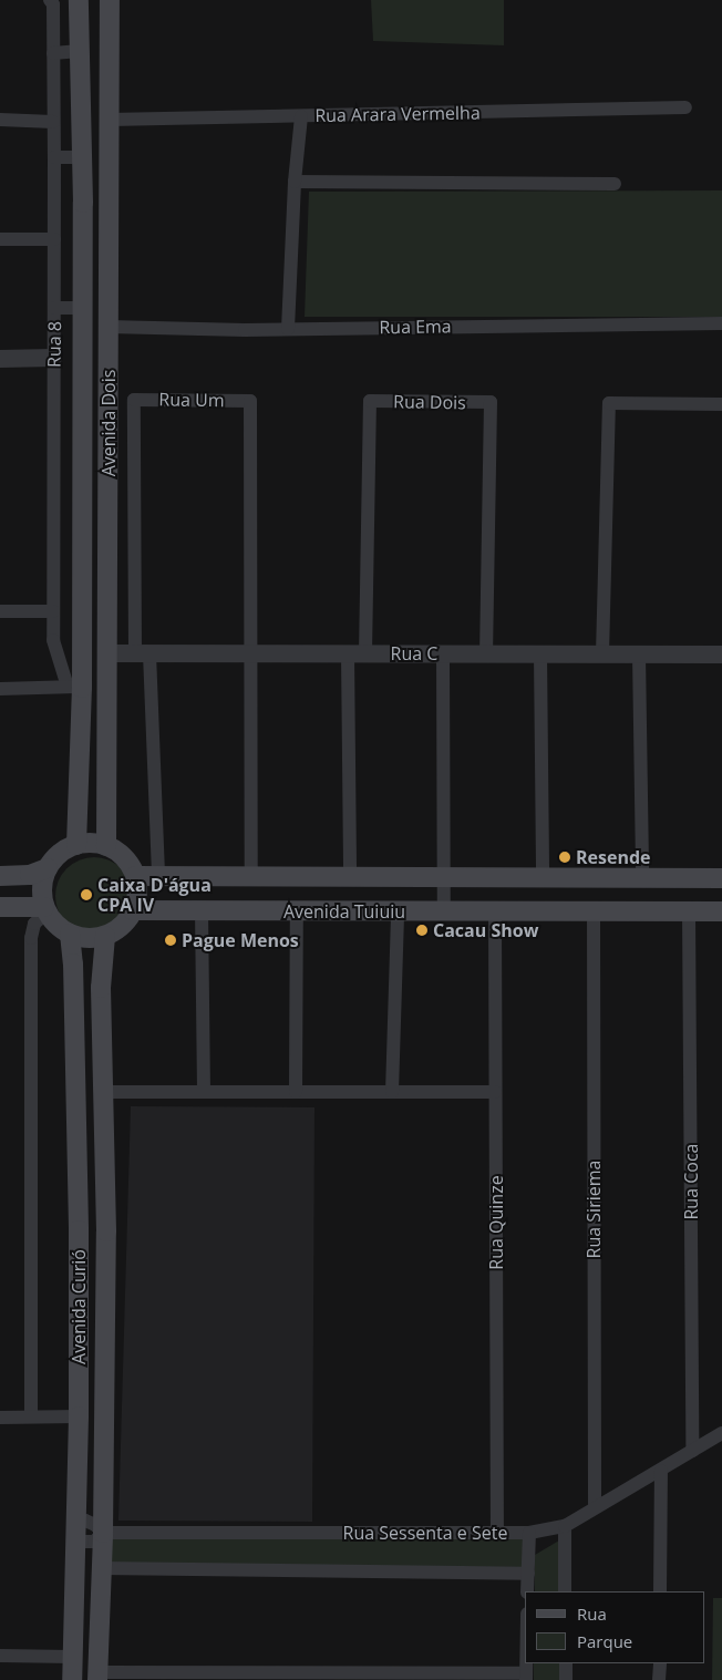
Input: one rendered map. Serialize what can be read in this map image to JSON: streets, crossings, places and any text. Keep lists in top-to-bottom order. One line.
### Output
{"streets":{"main road":["Avenida Dois","Avenida Tuiuiu","Avenida Curió"],"street":["Rua Arara Vermelha","Rua Ema","Rua 8","Rua Um","Rua Dois","Rua C","Rua Coca","Rua Siriema","Rua Quinze","Rua Sessenta e Sete"]},"crossings":[["Rua Arara Vermelha","Avenida Dois"],["Rua Ema","Avenida Dois"],["Rua 8","Avenida Dois"],["Rua Um","Rua C"],["Rua Dois","Rua C"],["Avenida Dois","Rua C"],["Avenida Dois","Avenida Tuiuiu"],["Avenida Dois","Avenida Curió"],["Avenida Tuiuiu","Rua Coca"],["Avenida Tuiuiu","Rua Siriema"],["Avenida Tuiuiu","Rua Quinze"],["Avenida Tuiuiu","Avenida Curió"],["Rua Coca","Rua Sessenta e Sete"],["Rua Siriema","Rua Sessenta e Sete"],["Rua Quinze","Rua Sessenta e Sete"],["Avenida Curió","Rua Sessenta e Sete"]],"places":["Resende","Caixa D'água CPA IV","Cacau Show","Pague Menos"],"legend":["Rua","Parque"]}
